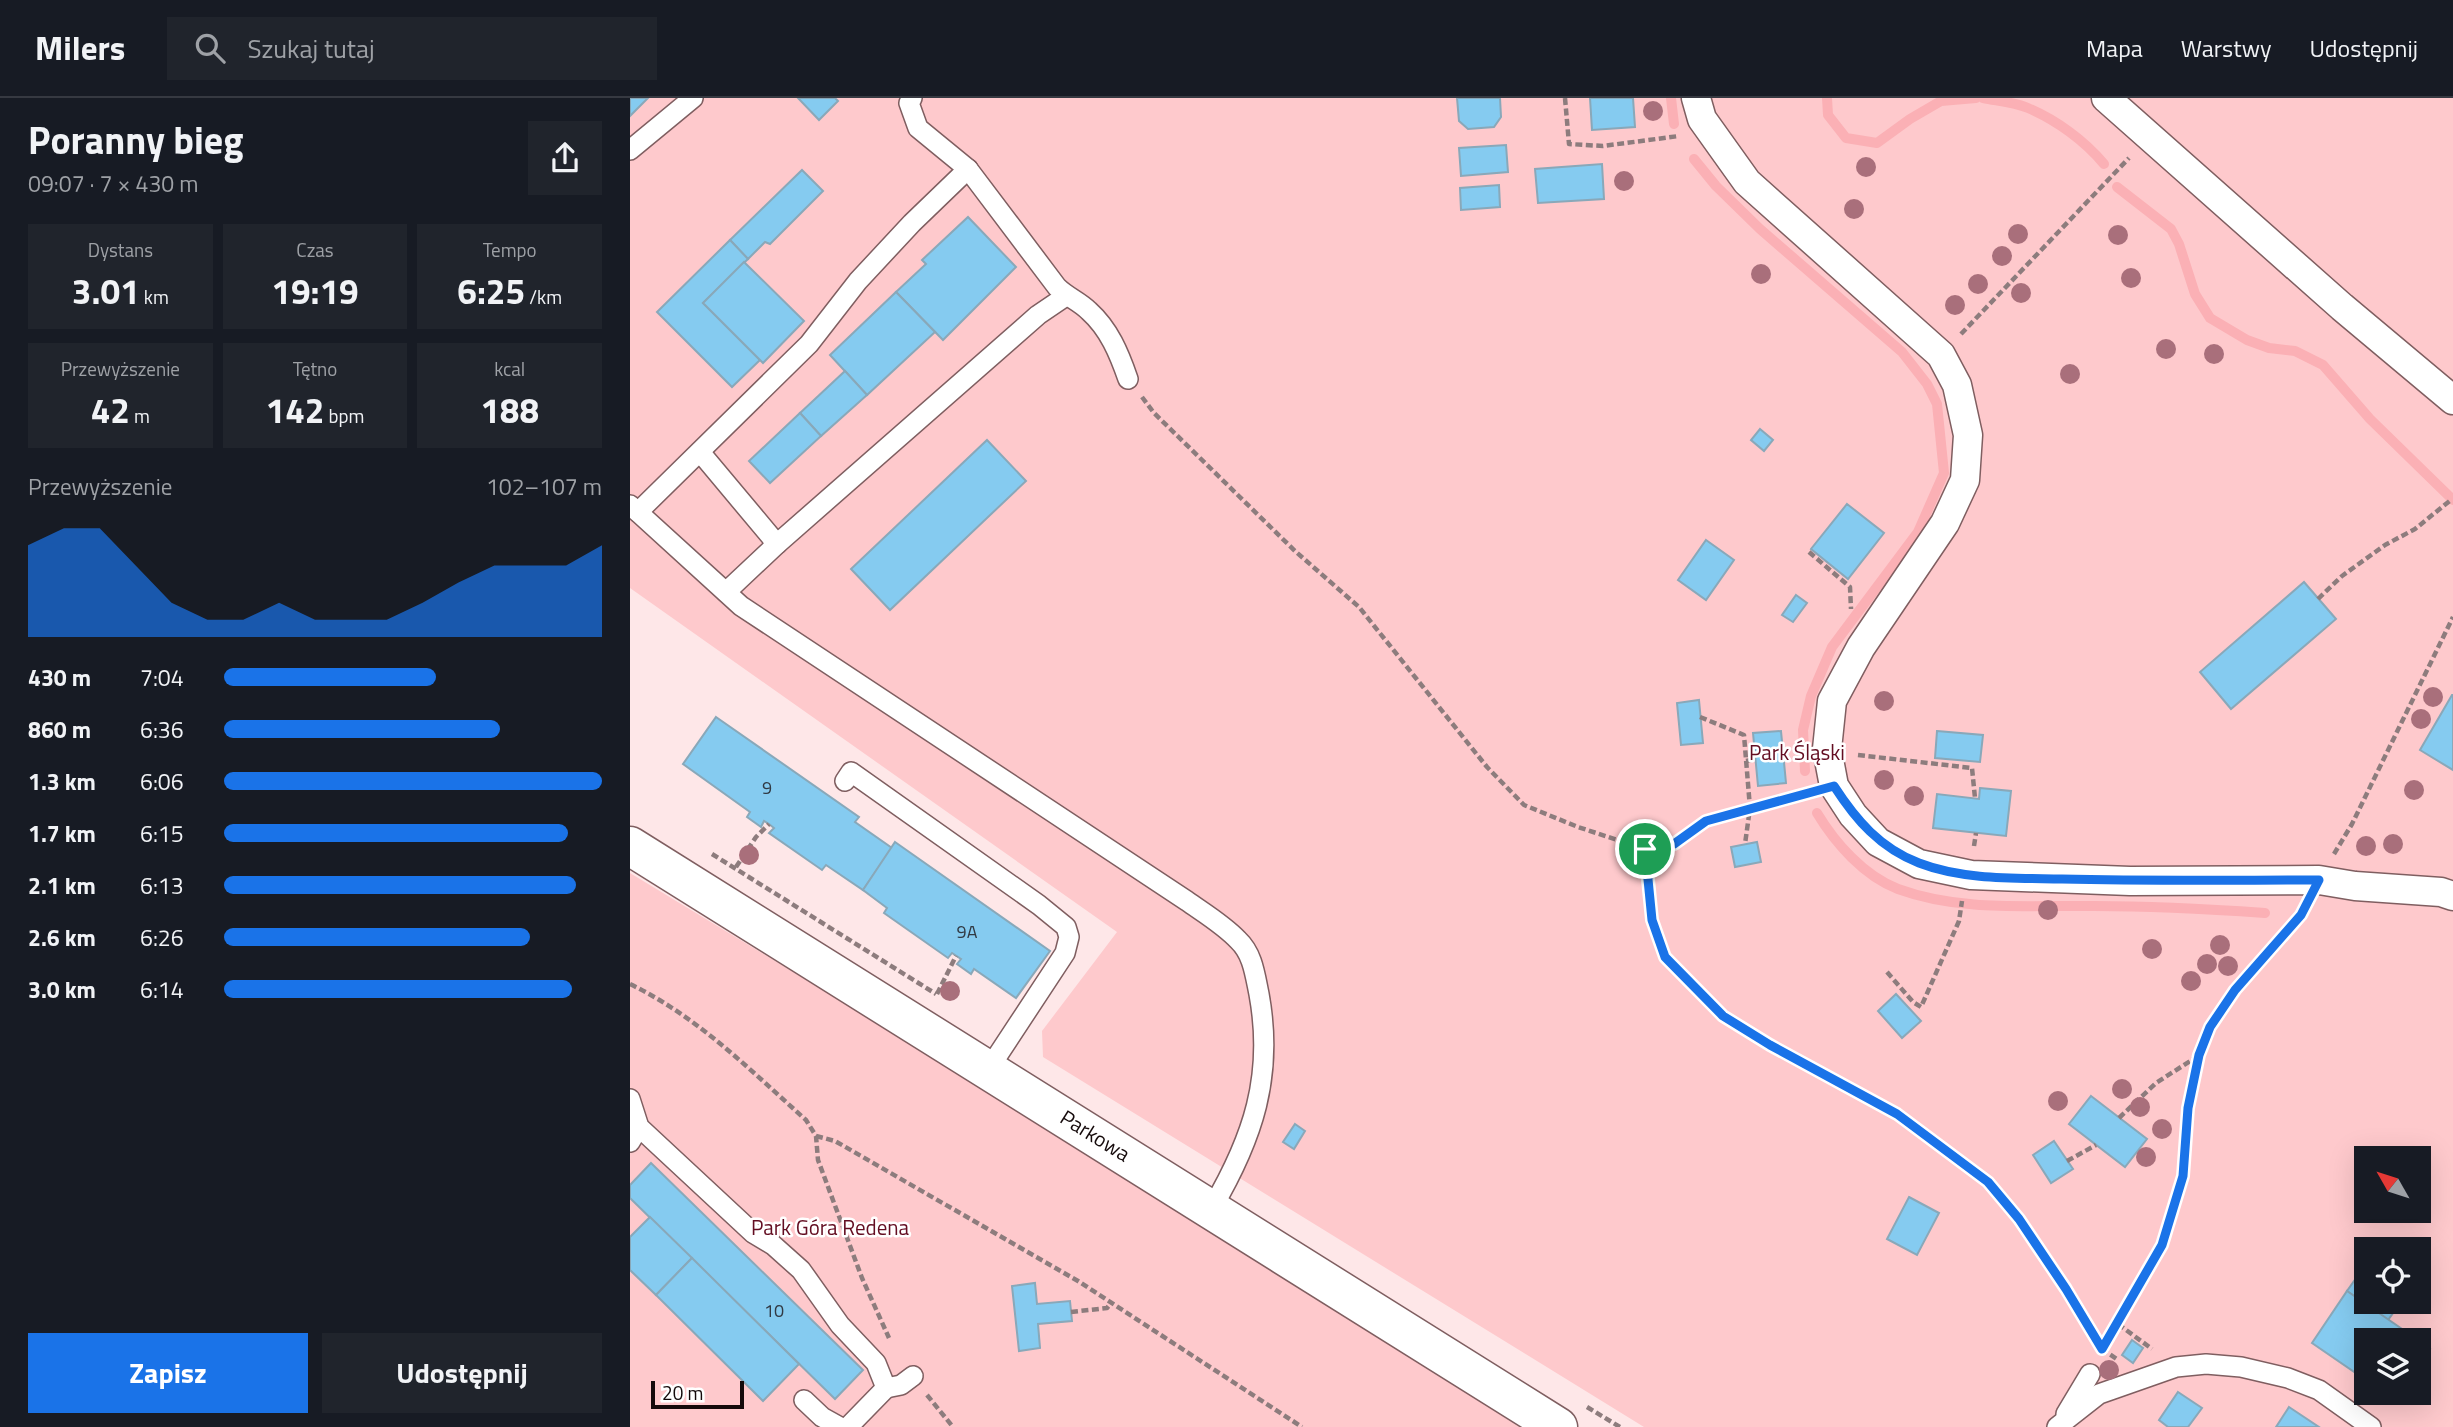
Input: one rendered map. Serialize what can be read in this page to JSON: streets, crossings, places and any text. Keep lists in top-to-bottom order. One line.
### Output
{"streets":{"street":["Parkowa"]},"parks":["Park Śląski","Park Góra Redena"],"house_numbers":["9","9A","10"],"scale_bar":"20 m","north":"top left","page":{"header":"Milers","search":"Szukaj tutaj","nav":["Mapa","Warstwy","Udostępnij"],"heading":["Poranny bieg","09:07 · 7 × 430 m"],"stats":[["Dystans","3.01 km"],["Czas","19:19"],["Tempo","6:25 /km"],["Przewyższenie","42 m"],["Tętno","142 bpm"],["kcal","188"]],"chart":["Przewyższenie","102–107 m"],"list":[{"name":"430 m","note":"7:04"},{"name":"860 m","note":"6:36"},{"name":"1.3 km","note":"6:06"},{"name":"1.7 km","note":"6:15"},{"name":"2.1 km","note":"6:13"},{"name":"2.6 km","note":"6:26"},{"name":"3.0 km","note":"6:14"}],"buttons":["Zapisz","Udostępnij"],"scale":"20 m"}}
